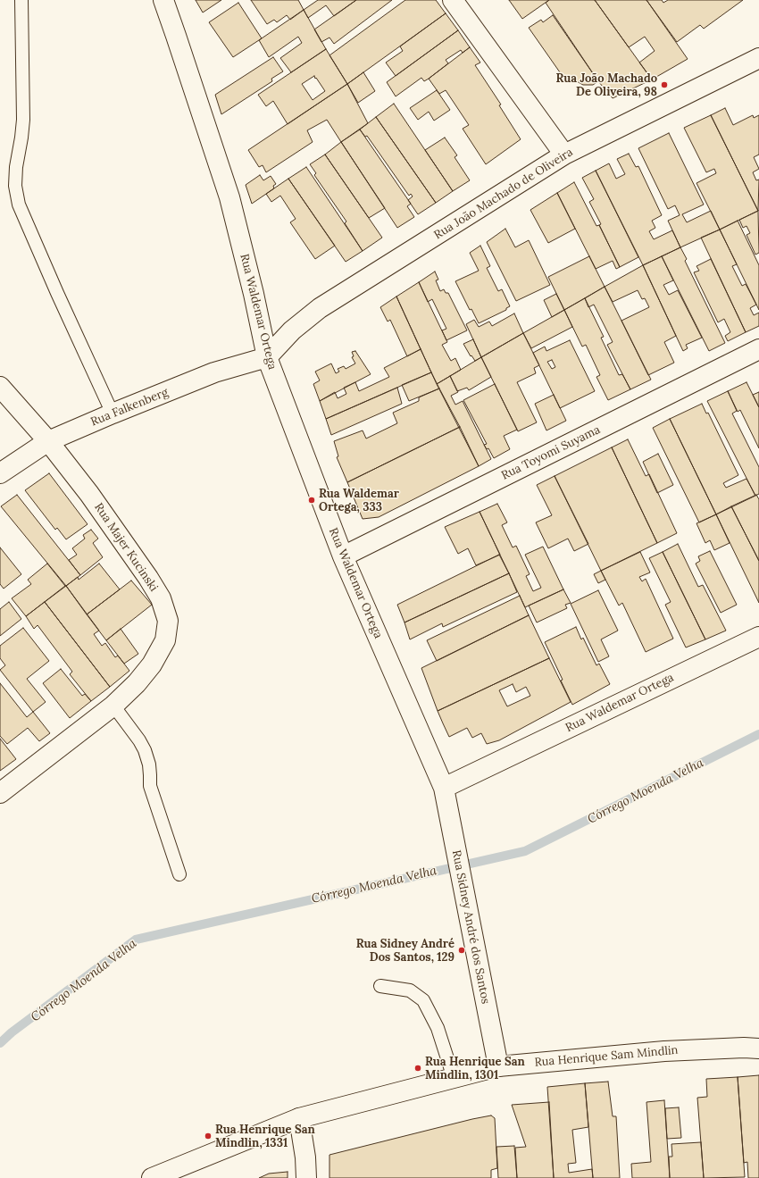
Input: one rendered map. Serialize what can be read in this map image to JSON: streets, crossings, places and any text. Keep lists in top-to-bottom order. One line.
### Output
{"streets":{"street":["Rua João Machado de Oliveira","Rua Waldemar Ortega","Rua Falkenberg","Rua Toyomi Suyama","Rua Majer Kucinski","Rua Sidney André dos Santos","Rua Henrique Sam Mindlin"]},"crossings":[["Rua João Machado de Oliveira","Rua Waldemar Ortega"],["Rua João Machado de Oliveira","Rua Falkenberg"],["Rua Waldemar Ortega","Rua Falkenberg"],["Rua Waldemar Ortega","Rua Toyomi Suyama"],["Rua Waldemar Ortega","Rua Sidney André dos Santos"],["Rua Falkenberg","Rua Majer Kucinski"],["Rua Sidney André dos Santos","Rua Henrique Sam Mindlin"]],"water":["Córrego Moenda Velha"],"places":["Rua João Machado De Oliveira, 98","Rua Waldemar Ortega, 333","Rua Sidney André Dos Santos, 129","Rua Henrique San Mindlin, 1301","Rua Henrique San Mindlin, 1331"]}
